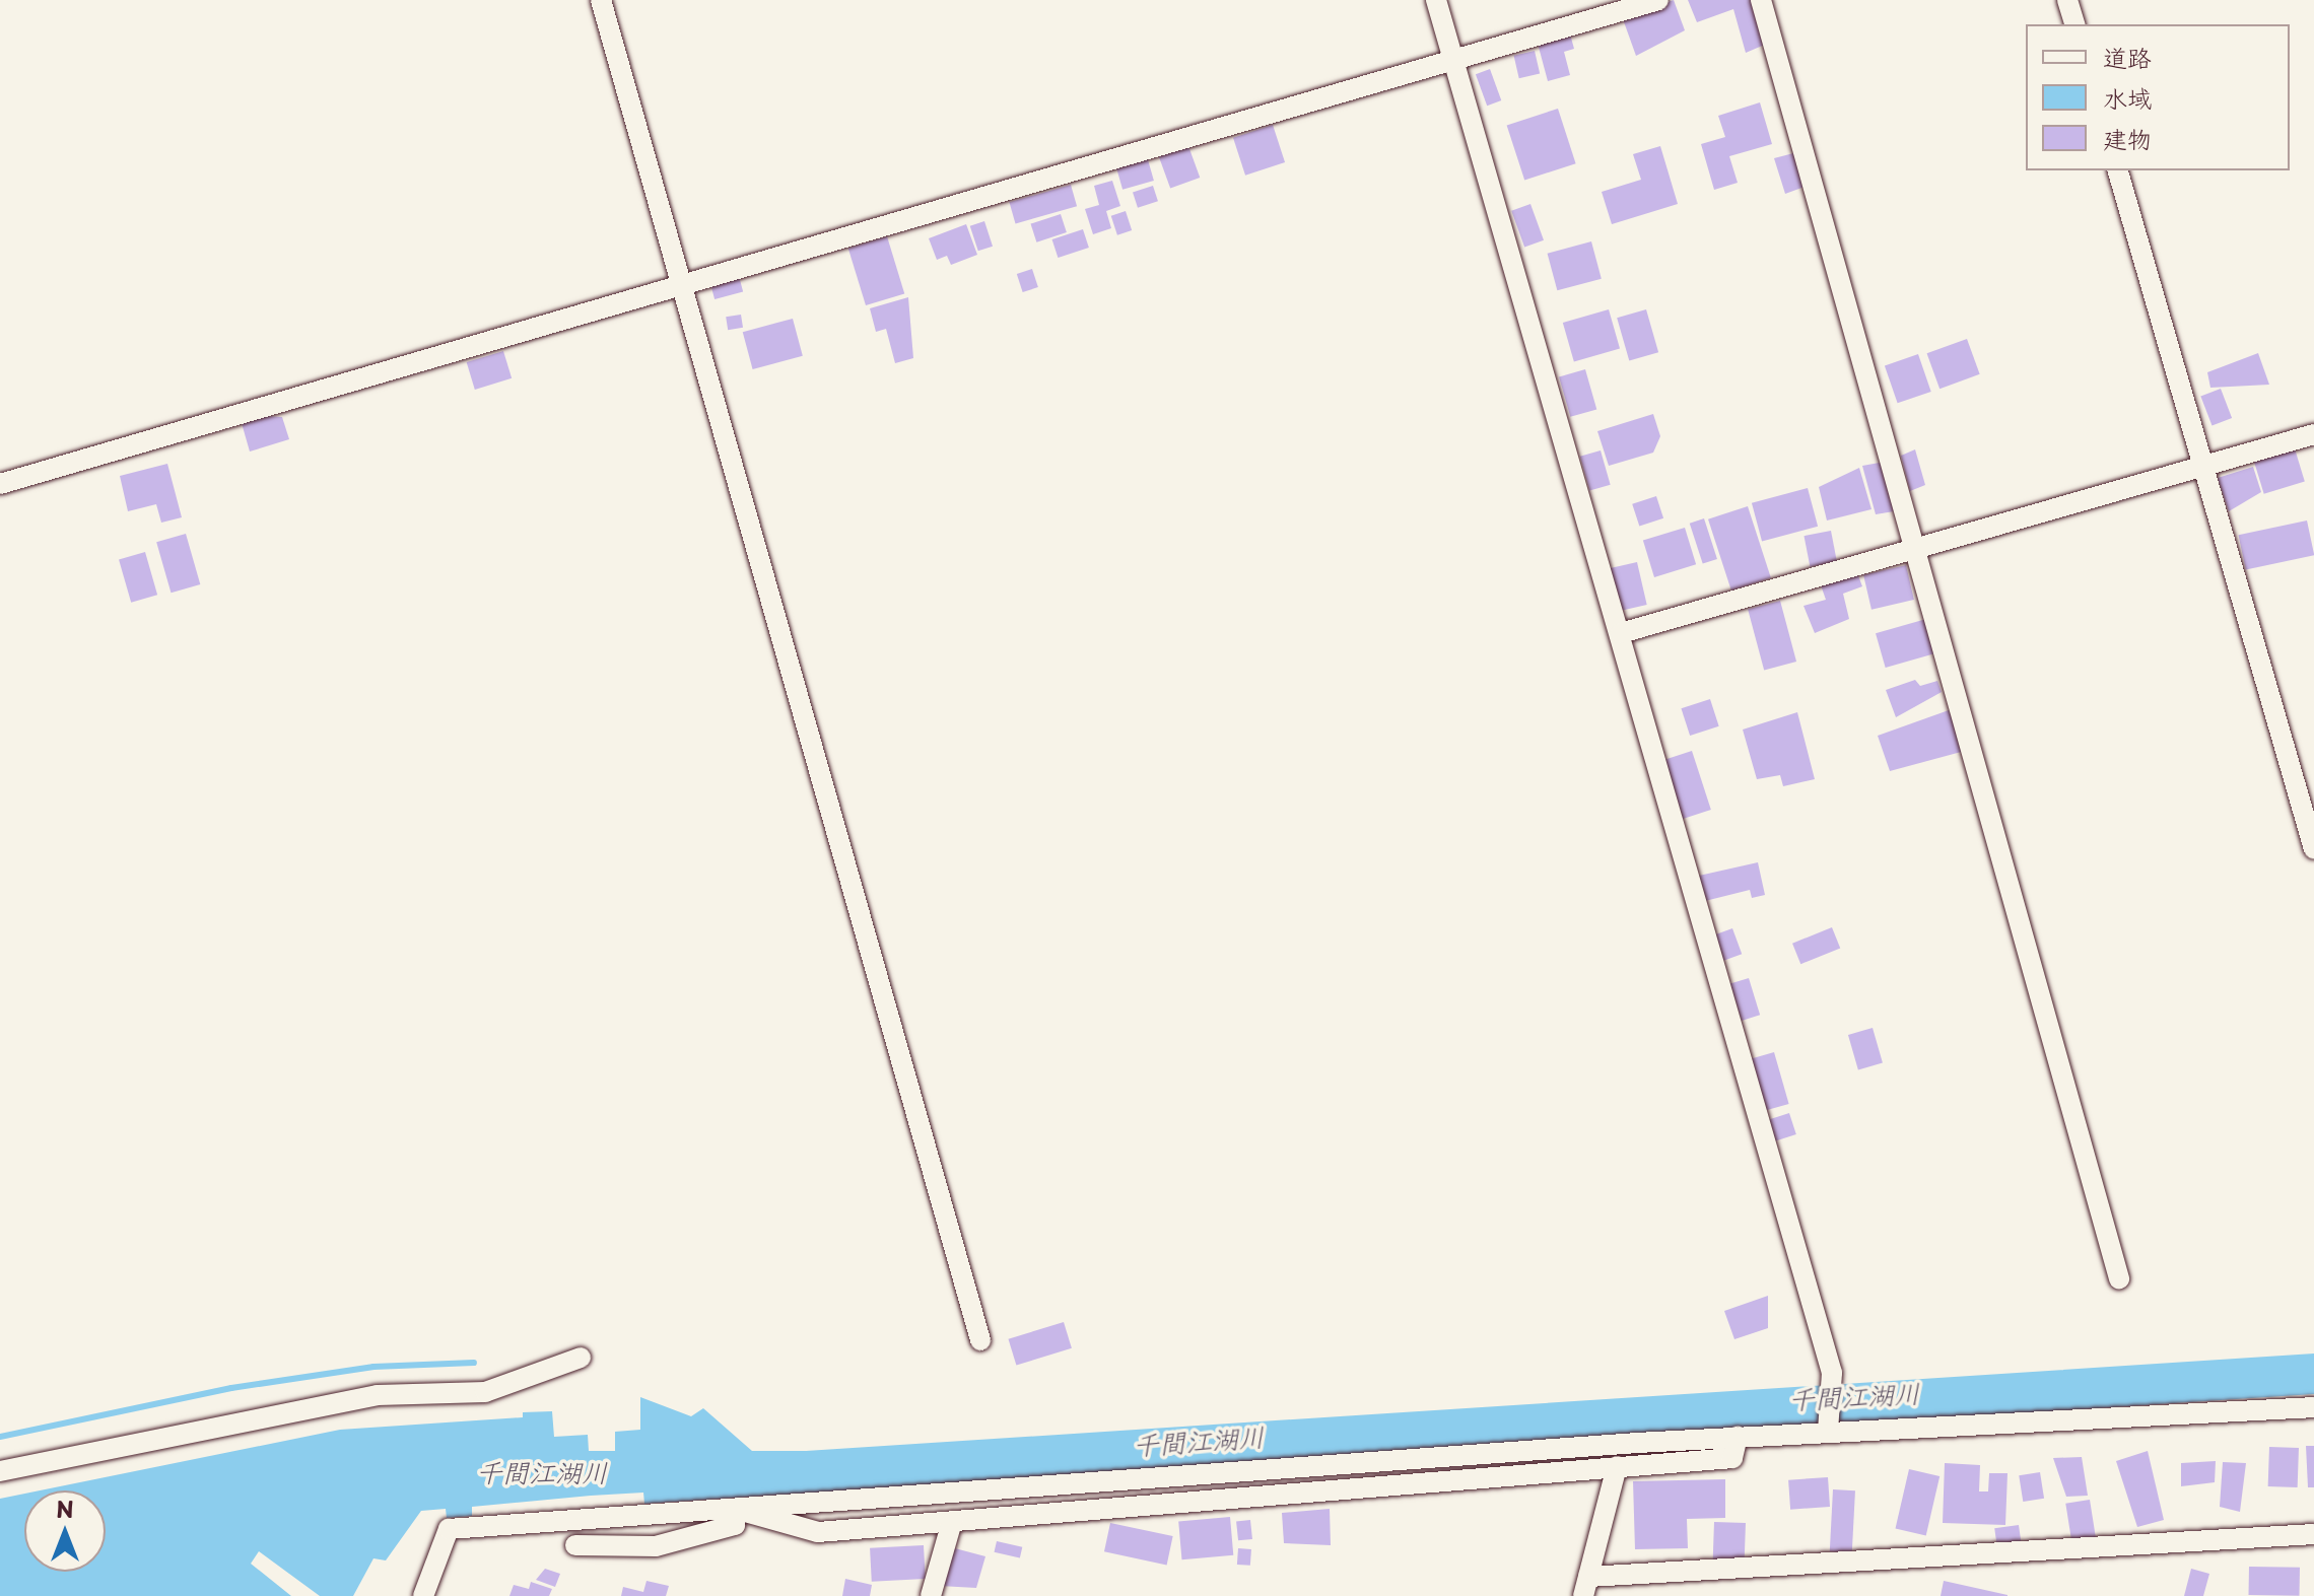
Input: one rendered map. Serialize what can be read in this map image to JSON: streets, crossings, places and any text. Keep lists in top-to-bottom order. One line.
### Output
{"water":["千間江湖川"],"legend":["道路","水域","建物"],"north":"top"}
